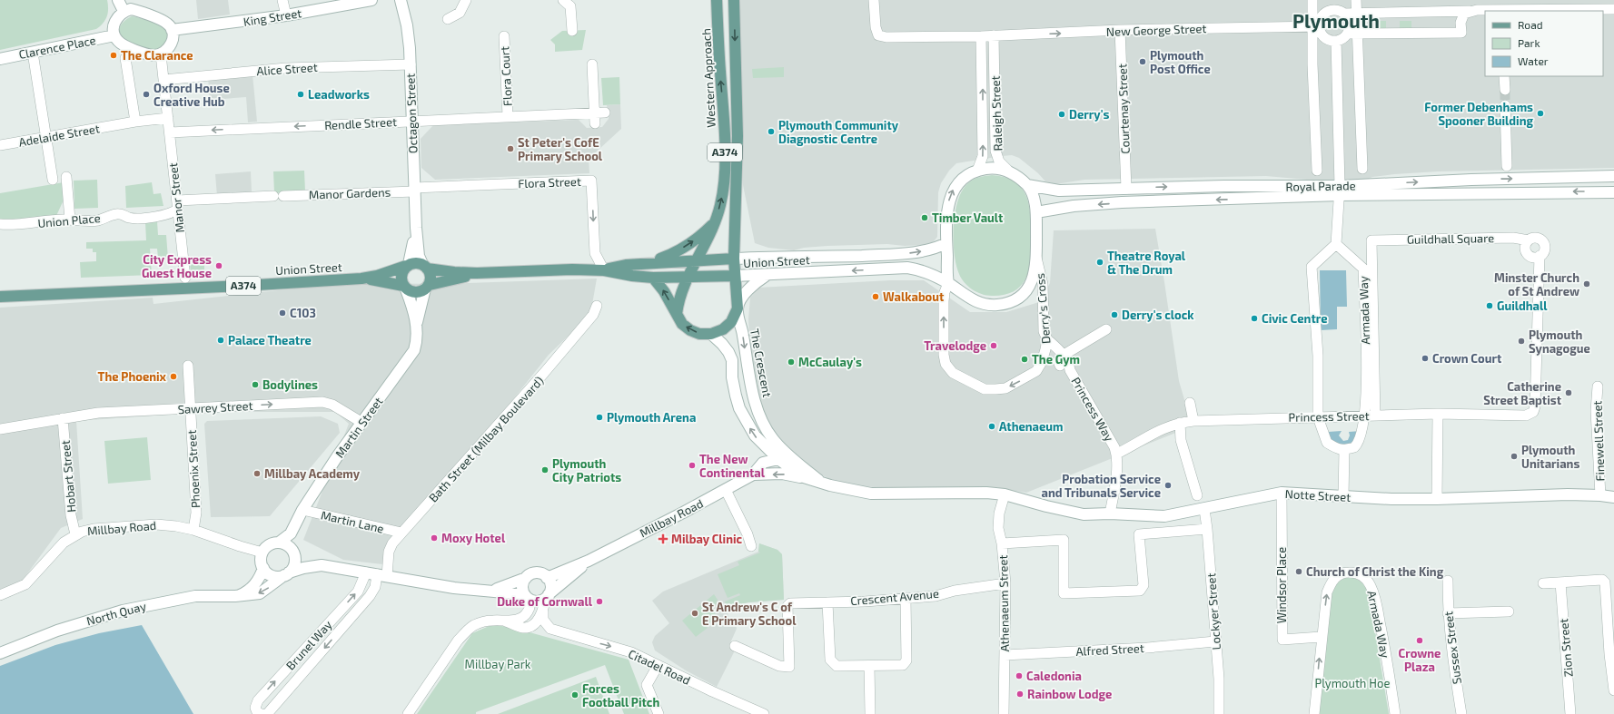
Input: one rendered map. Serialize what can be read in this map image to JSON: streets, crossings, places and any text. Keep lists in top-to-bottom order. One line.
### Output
{"streets":{"main road":["Western Approach","A374","Union Street","The Crescent"],"street":["King Street","New George Street","Clarence Place","Alice Street","Flora Court","Courtenay Street","Octagon Street","Raleigh Street","Rendle Street","Adelaide Street","Flora Street","Royal Parade","Manor Gardens","Manor Street","Union Place","Guildhall Square","Derry's Cross","Armada Way","Sawrey Street","Princess Way","Princess Street","Martin Street","Bath Street (Milbay Boulevard)","Finewell Street","Phoenix Street","Hobart Street","Notte Street","Millbay Road","Martin Lane","Windsor Place","Crescent Avenue","Athenaeum Street","Lockyer Street","North Quay","Brunel Way","Sussex Street","Zion Street","Alfred Street","Citadel Road"]},"crossings":[["King Street","Clarence Place"],["King Street","Manor Street"],["New George Street","Courtenay Street"],["New George Street","Raleigh Street"],["Clarence Place","Manor Street"],["Alice Street","Octagon Street"],["Alice Street","Manor Street"],["Flora Court","Rendle Street"],["Western Approach","A374"],["Western Approach","Union Street"],["Western Approach","The Crescent"],["Courtenay Street","Royal Parade"],["Octagon Street","Rendle Street"],["Octagon Street","Flora Street"],["Octagon Street","Manor Gardens"],["Octagon Street","Union Street"],["Octagon Street","Martin Street"],["Raleigh Street","Royal Parade"],["Raleigh Street","Union Street"],["Raleigh Street","Derry's Cross"],["Rendle Street","Manor Street"],["A374","Union Street"],["A374","The Crescent"],["Flora Street","Manor Gardens"],["Flora Street","Union Street"],["Royal Parade","Union Street"],["Royal Parade","Derry's Cross"],["Manor Gardens","Manor Street"],["Manor Gardens","Union Place"],["Manor Street","Union Place"],["Guildhall Square","Armada Way"],["Guildhall Square","Princess Street"],["Union Street","Derry's Cross"],["Union Street","The Crescent"],["Union Street","Martin Street"],["Derry's Cross","Princess Way"],["Armada Way","Princess Street"],["Armada Way","Windsor Place"],["The Crescent","Notte Street"],["The Crescent","Millbay Road"],["The Crescent","Athenaeum Street"],["Sawrey Street","Martin Street"],["Sawrey Street","Phoenix Street"],["Sawrey Street","Hobart Street"],["Princess Way","Princess Street"],["Princess Way","Notte Street"],["Martin Street","Millbay Road"],["Martin Street","Martin Lane"],["Martin Street","North Quay"],["Bath Street (Milbay Boulevard)","Martin Lane"],["Bath Street (Milbay Boulevard)","Brunel Way"],["Finewell Street","Notte Street"],["Phoenix Street","Millbay Road"],["Hobart Street","Millbay Road"],["Notte Street","Windsor Place"],["Notte Street","Athenaeum Street"],["Notte Street","Lockyer Street"],["Millbay Road","North Quay"],["Crescent Avenue","Athenaeum Street"],["Athenaeum Street","Alfred Street"],["Lockyer Street","Alfred Street"]],"one_way":["Rendle Street","Sawrey Street","Citadel Road"],"districts":["Plymouth"],"parks":["Millbay Park","Plymouth Hoe"],"places":{"other":["The Clarance","Plymouth Post Office","Oxford House Creative Hub","Leadworks","Former Debenhams Spooner Building","Derry's","Plymouth Community Diagnostic Centre","St Peter's CofE Primary School","Timber Vault","Theatre Royal & The Drum","City Express Guest House","Minster Church of St Andrew","Walkabout","Guildhall","C103","Derry's clock","Civic Centre","Palace Theatre","Plymouth Synagogue","Travelodge","Crown Court","The Gym","McCaulay's","The Phoenix","Bodylines","Catherine Street Baptist","Plymouth Arena","Athenaeum","Plymouth Unitarians","The New Continental","Plymouth City Patriots","Millbay Academy","Probation Service and Tribunals Service","Moxy Hotel","Church of Christ the King","Duke of Cornwall","St Andrew's C of E Primary School","Crowne Plaza","Caledonia","Rainbow Lodge","Forces Football Pitch"],"health":["Milbay Clinic"]},"legend":["Road","Park","Water"]}
